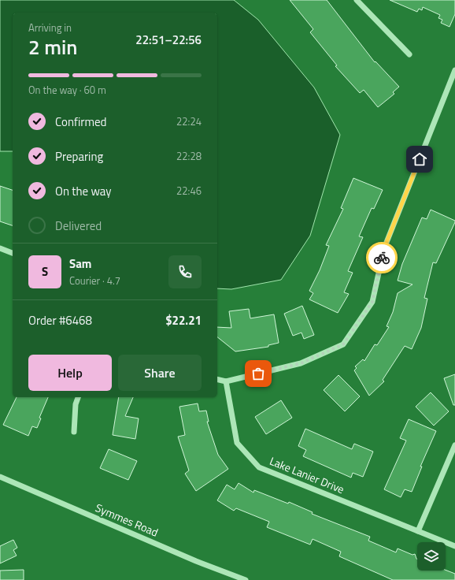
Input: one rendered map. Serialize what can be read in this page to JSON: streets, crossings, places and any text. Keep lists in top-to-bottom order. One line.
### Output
{"streets":{"street":["Lake Lanier Drive","Symmes Road"]},"page":{"heading":["2 min","Arriving in","22:51–22:56"],"panel":["Sam","Courier · 4.7","Order #6468","$22.21"],"bar":"On the way · 60 m","list":[["Confirmed","22:24"],["Preparing","22:28"],["On the way","22:46"],"Delivered"],"round":"S","buttons":["Help","Share"]}}
